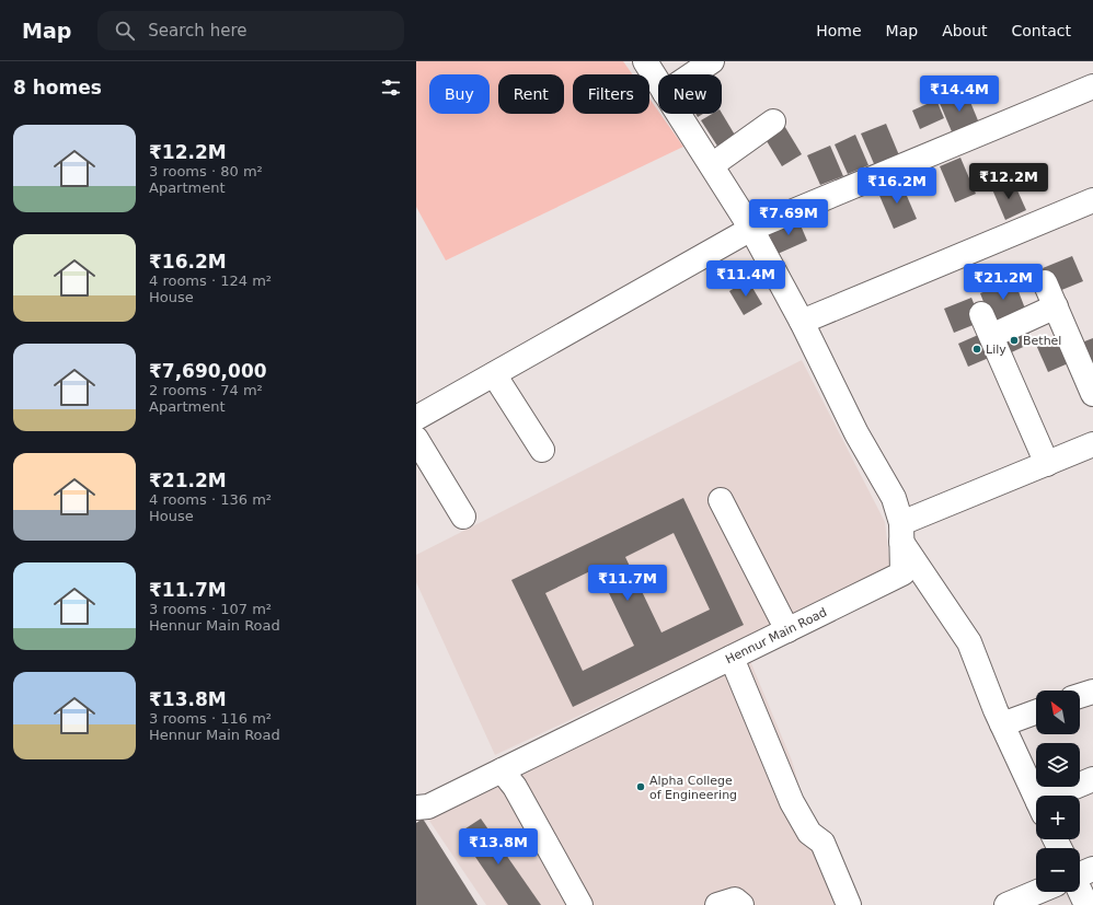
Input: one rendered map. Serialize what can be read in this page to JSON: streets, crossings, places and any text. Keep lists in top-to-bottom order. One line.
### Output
{"streets":{"street":["Hennur Main Road"]},"places":["Bethel","Lily","Alpha College of Engineering"],"north":"top left","page":{"header":"Map","search":"Search here","nav":["Home","Map","About","Contact"],"heading":"8 homes","chip":["Buy","Rent","Filters","New"],"price":["₹14.4M","₹12.2M","₹16.2M","₹7.69M","₹11.4M","₹21.2M","₹11.7M","₹13.8M"],"list":[{"name":"₹12.2M","note":"3 rooms · 80 m² · Apartment"},{"name":"₹16.2M","note":"4 rooms · 124 m² · House"},{"name":"₹7,690,000","note":"2 rooms · 74 m² · Apartment"},{"name":"₹21.2M","note":"4 rooms · 136 m² · House"},{"name":"₹11.7M","note":"3 rooms · 107 m² · Hennur Main Road"},{"name":"₹13.8M","note":"3 rooms · 116 m² · Hennur Main Road"}],"map_buttons":["+","−"]}}
